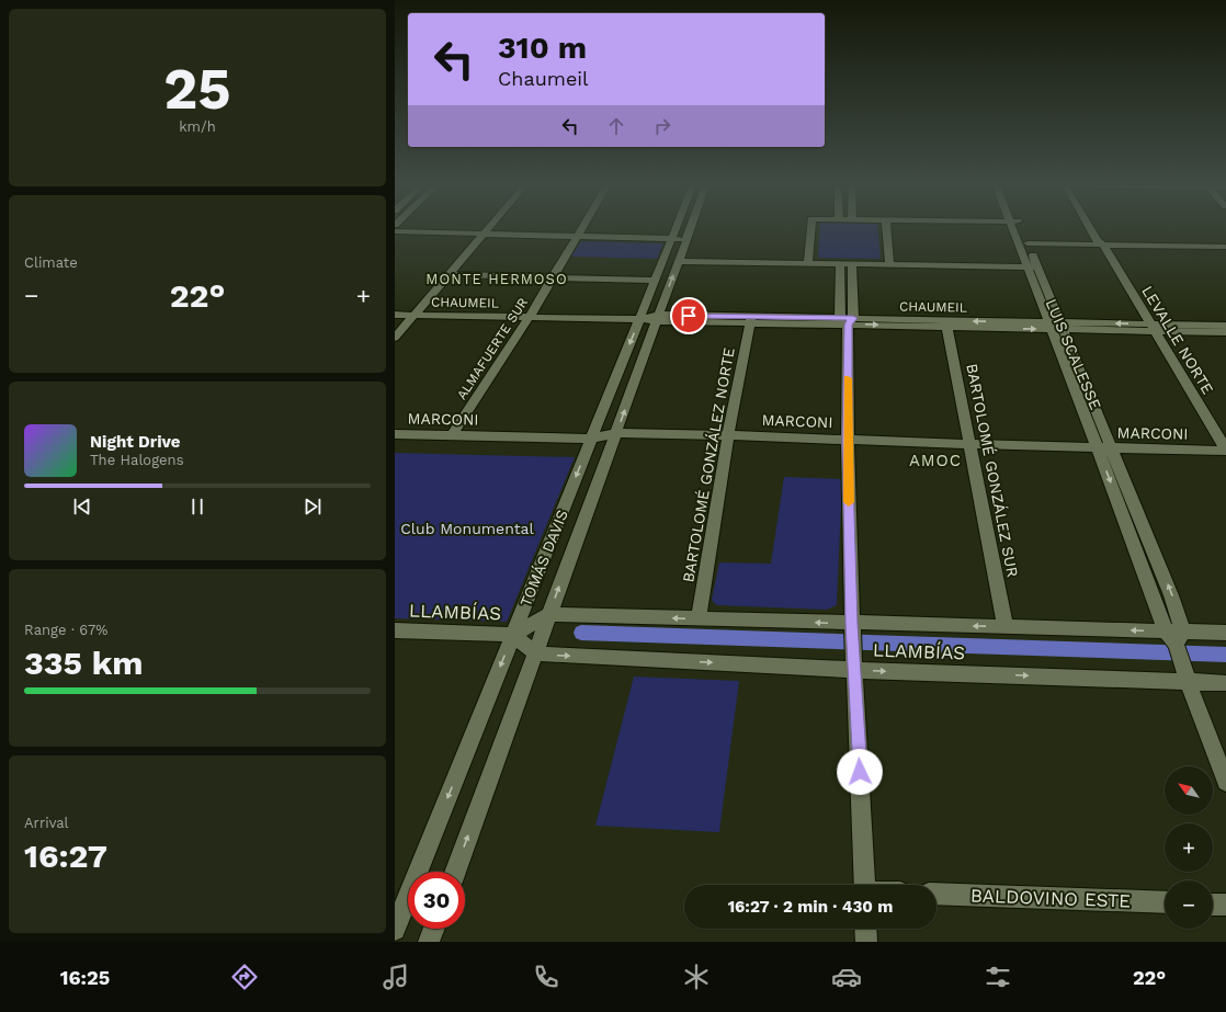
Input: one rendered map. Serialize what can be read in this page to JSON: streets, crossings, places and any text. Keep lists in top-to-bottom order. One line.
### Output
{"streets":{"street":["CHAUMEIL","LEVALLE NORTE","ALMAFUERTE SUR","LUIS SCALESSE","MARCONI","BARTOLOMÉ GONZÁLEZ NORTE","BARTOLOMÉ GONZÁLEZ SUR","TOMÁS DAVIS","LLAMBÍAS","BALDOVINO ESTE"]},"crossings":[["CHAUMEIL","LEVALLE NORTE"],["CHAUMEIL","ALMAFUERTE SUR"],["CHAUMEIL","LUIS SCALESSE"],["CHAUMEIL","BARTOLOMÉ GONZÁLEZ NORTE"],["CHAUMEIL","BARTOLOMÉ GONZÁLEZ SUR"],["CHAUMEIL","TOMÁS DAVIS"],["LEVALLE NORTE","MARCONI"],["ALMAFUERTE SUR","MARCONI"],["LUIS SCALESSE","MARCONI"],["LUIS SCALESSE","LLAMBÍAS"],["MARCONI","BARTOLOMÉ GONZÁLEZ NORTE"],["MARCONI","BARTOLOMÉ GONZÁLEZ SUR"],["MARCONI","TOMÁS DAVIS"],["BARTOLOMÉ GONZÁLEZ NORTE","LLAMBÍAS"],["BARTOLOMÉ GONZÁLEZ SUR","LLAMBÍAS"],["TOMÁS DAVIS","LLAMBÍAS"]],"districts":["MONTE HERMOSO","AMOC"],"parks":["Club Monumental"],"north":"top left","page":{"tile":[["25","km/h"],"Climate",["Range · 67%","335 km"],["Arrival","16:27"]],"turn":["310 m","Chaumeil"],"heat":["−","22°","+"],"song":["Night Drive","The Halogens"],"map_buttons":["+","−"],"limit":"30","trip":"16:27 · 2 min · 430 m","tabs":["16:25","22°"]}}
